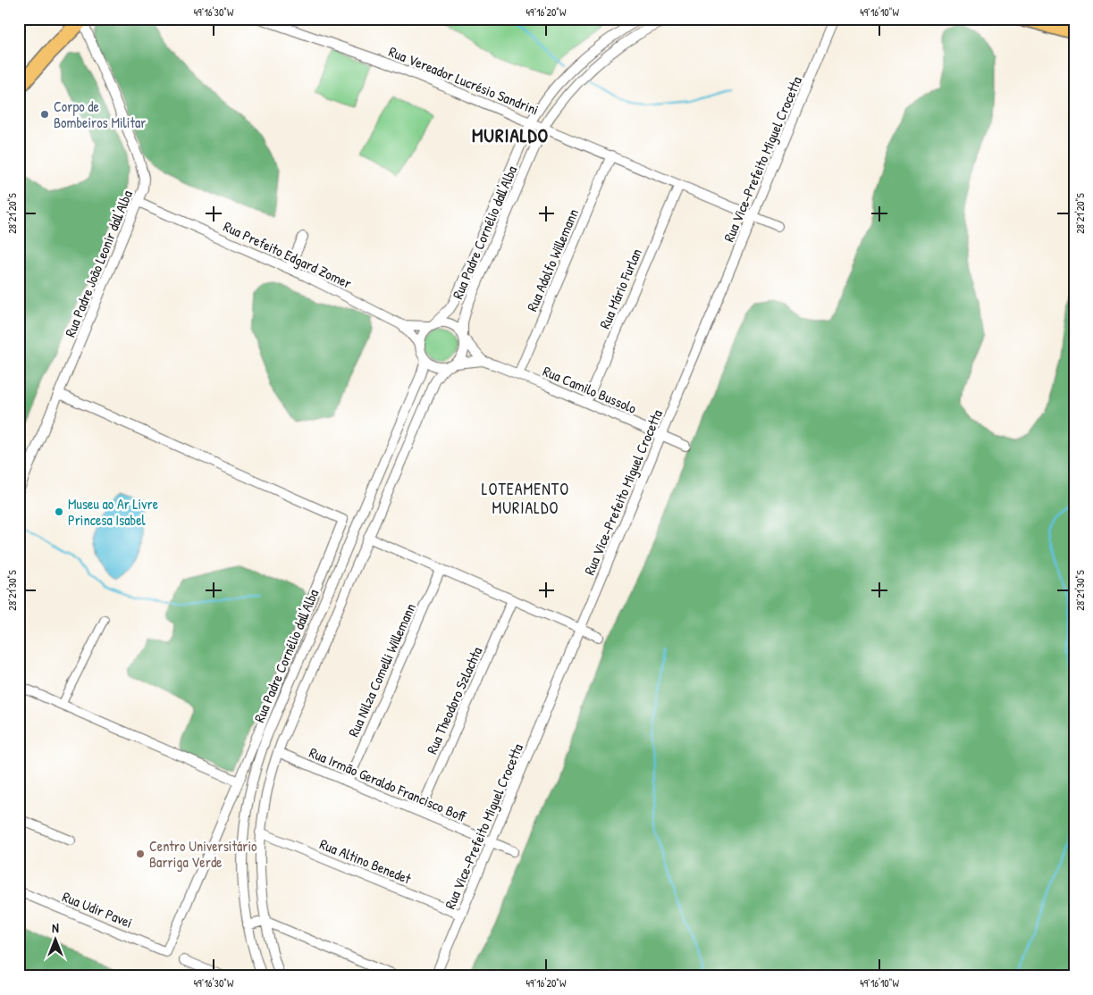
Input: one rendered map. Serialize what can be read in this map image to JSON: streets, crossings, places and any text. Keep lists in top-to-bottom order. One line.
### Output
{"streets":{"street":["Rua Vereador Lucrésio Sandrini","Rua Vice-Prefeito Miguel Crocetta","Rua Padre Cornélio dall'Alba","Rua Prefeito Edgard Zomer","Rua Adolfo Willemann","Rua Padre João Leonir dall'Alba","Rua Mário Furlan","Rua Camilo Bussolo","Rua Nilza Comelli Willemann","Rua Theodoro Szlachta","Rua Irmão Geraldo Francisco Boff","Rua Altino Benedet","Rua Udir Pavei"]},"crossings":[["Rua Vereador Lucrésio Sandrini","Rua Vice-Prefeito Miguel Crocetta"],["Rua Vereador Lucrésio Sandrini","Rua Padre Cornélio dall'Alba"],["Rua Vereador Lucrésio Sandrini","Rua Adolfo Willemann"],["Rua Vereador Lucrésio Sandrini","Rua Mário Furlan"],["Rua Vice-Prefeito Miguel Crocetta","Rua Camilo Bussolo"],["Rua Vice-Prefeito Miguel Crocetta","Rua Irmão Geraldo Francisco Boff"],["Rua Vice-Prefeito Miguel Crocetta","Rua Altino Benedet"],["Rua Padre Cornélio dall'Alba","Rua Prefeito Edgard Zomer"],["Rua Padre Cornélio dall'Alba","Rua Camilo Bussolo"],["Rua Padre Cornélio dall'Alba","Rua Irmão Geraldo Francisco Boff"],["Rua Padre Cornélio dall'Alba","Rua Altino Benedet"],["Rua Prefeito Edgard Zomer","Rua Padre João Leonir dall'Alba"],["Rua Prefeito Edgard Zomer","Rua Camilo Bussolo"],["Rua Adolfo Willemann","Rua Camilo Bussolo"],["Rua Mário Furlan","Rua Camilo Bussolo"],["Rua Nilza Comelli Willemann","Rua Irmão Geraldo Francisco Boff"],["Rua Theodoro Szlachta","Rua Irmão Geraldo Francisco Boff"]],"districts":["MURIALDO","LOTEAMENTO MURIALDO"],"places":["Corpo de Bombeiros Militar","Museu ao Ar Livre Princesa Isabel","Centro Universitário Barriga Verde"],"north":"top","coordinates":["49°16'30\"W","49°16'20\"W","49°16'10\"W","28°21'20\"S","28°21'30\"S"]}
